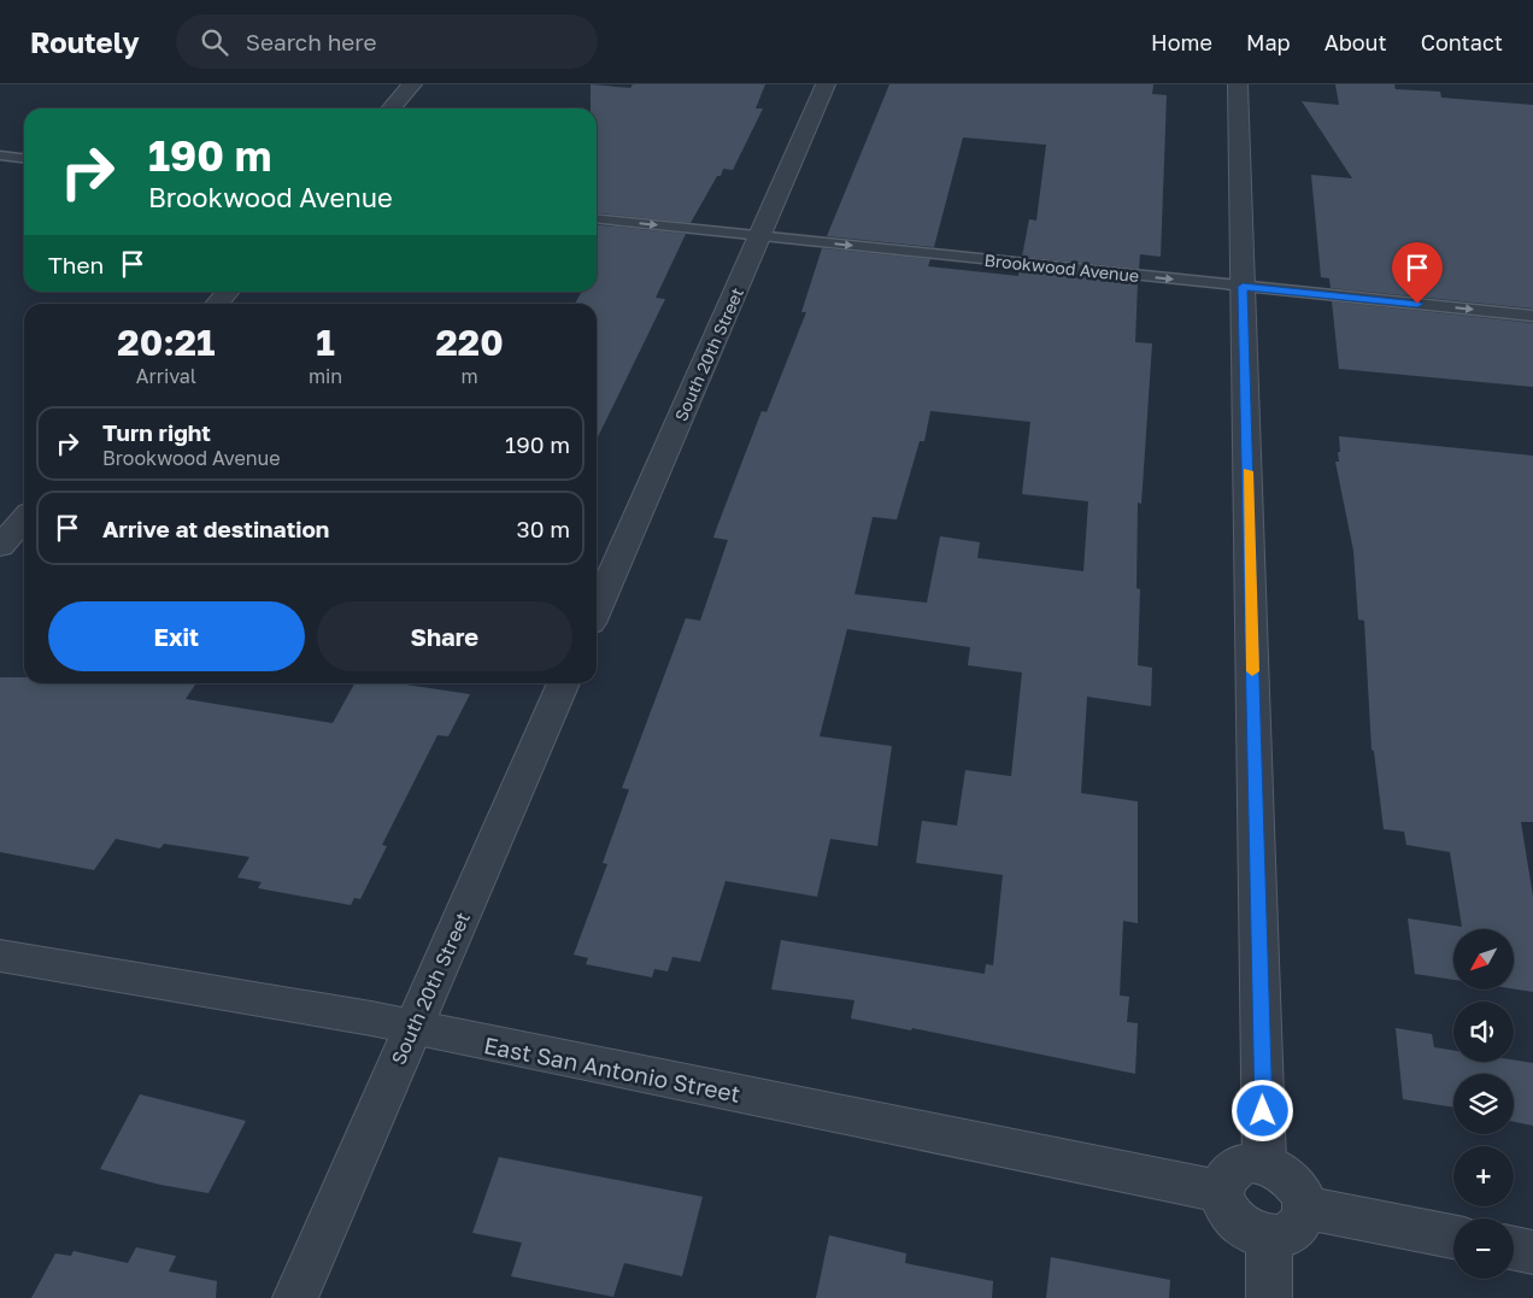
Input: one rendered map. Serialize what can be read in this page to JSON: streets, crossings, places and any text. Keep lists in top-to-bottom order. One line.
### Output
{"streets":{"street":["South 20th Street","East San Antonio Street"],"lane":["Brookwood Avenue"]},"crossings":[["Brookwood Avenue","South 20th Street"],["South 20th Street","East San Antonio Street"]],"one_way":["Brookwood Avenue"],"north":"bottom left","page":{"header":"Routely","search":"Search here","nav":["Home","Map","About","Contact"],"turn":["190 m","Brookwood Avenue"],"then":"Then","eta":["20:21","Arrival","1","min","220","m"],"list":[{"name":"Turn right","note":"Brookwood Avenue","value":"190 m"},{"name":"Arrive at destination","value":"30 m"}],"buttons":["Exit","Share"],"map_buttons":["+","−"]}}
